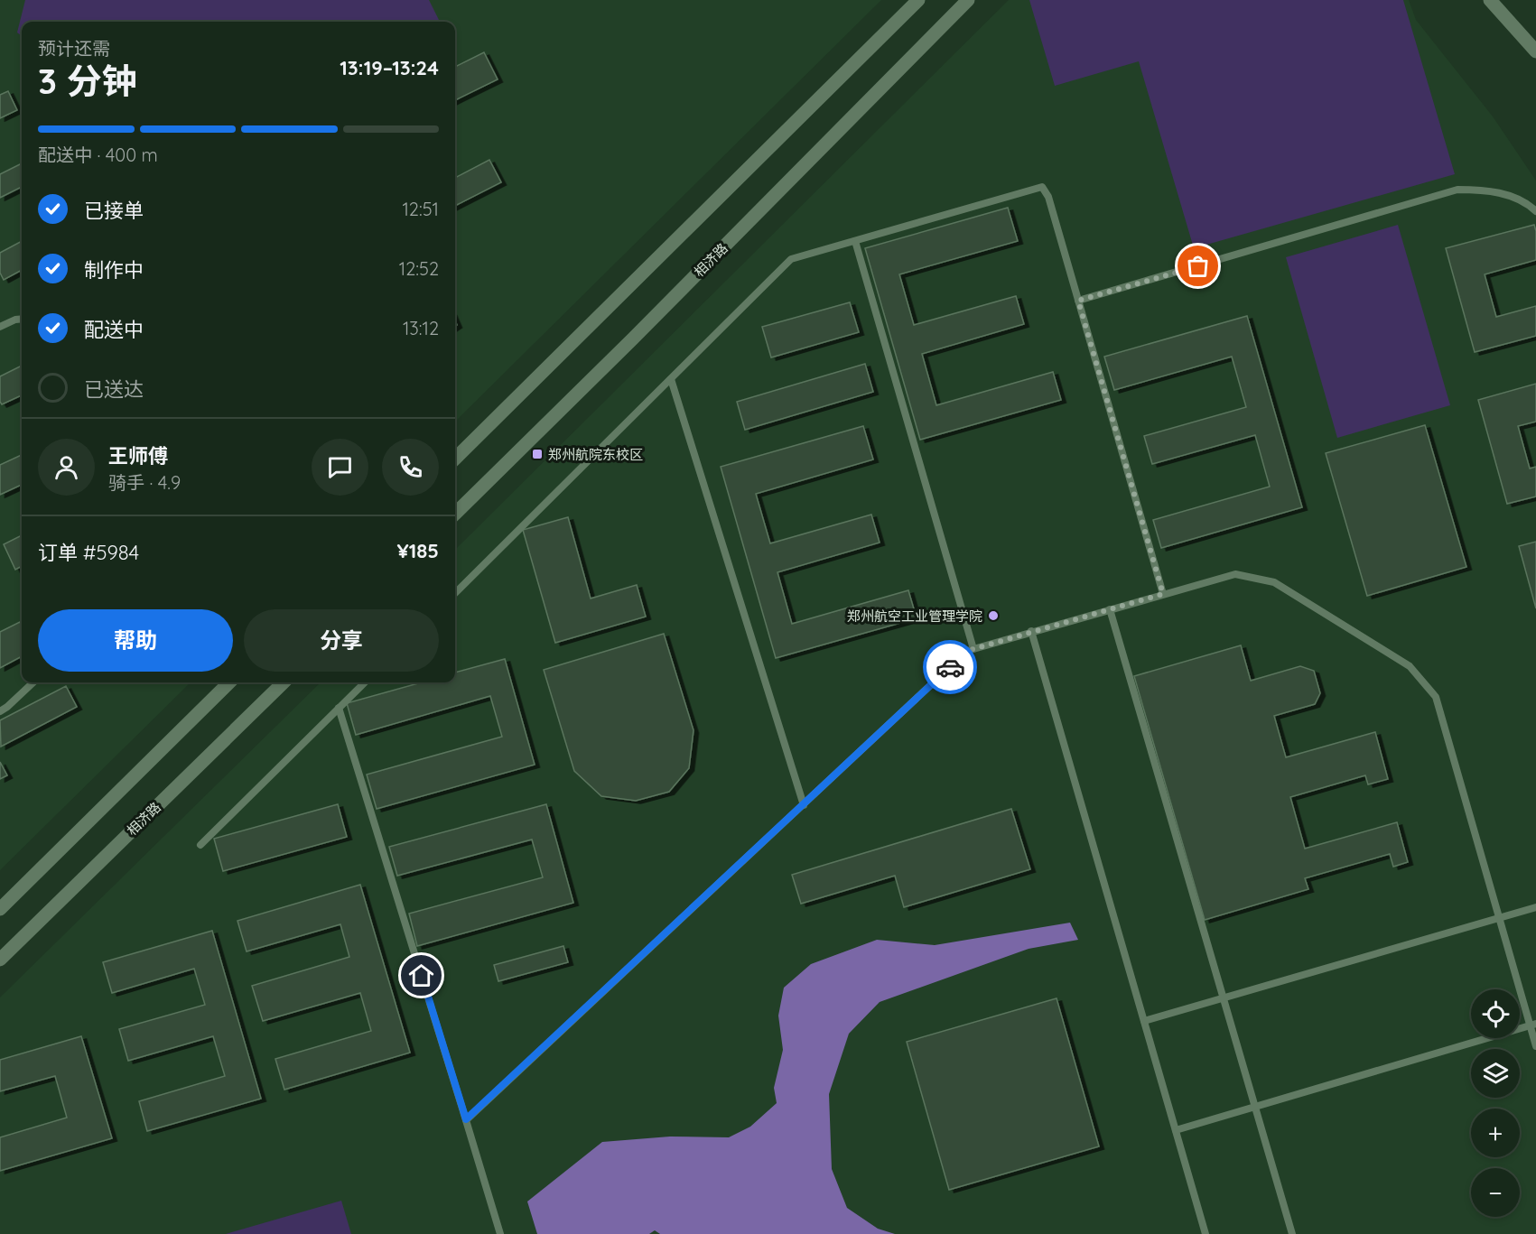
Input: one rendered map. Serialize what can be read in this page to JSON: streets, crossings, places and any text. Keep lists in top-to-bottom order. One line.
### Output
{"streets":{"street":["相济路"]},"places":{"transit":["郑州航院东校区"],"other":["郑州航空工业管理学院"]},"page":{"heading":["3 分钟","预计还需","13:19–13:24"],"panel":["王师傅","骑手 · 4.9","订单 #5984","¥185"],"bar":"配送中 · 400 m","list":[["已接单","12:51"],["制作中","12:52"],["配送中","13:12"],"已送达"],"buttons":["帮助","分享"],"map_buttons":["+","−"]}}
